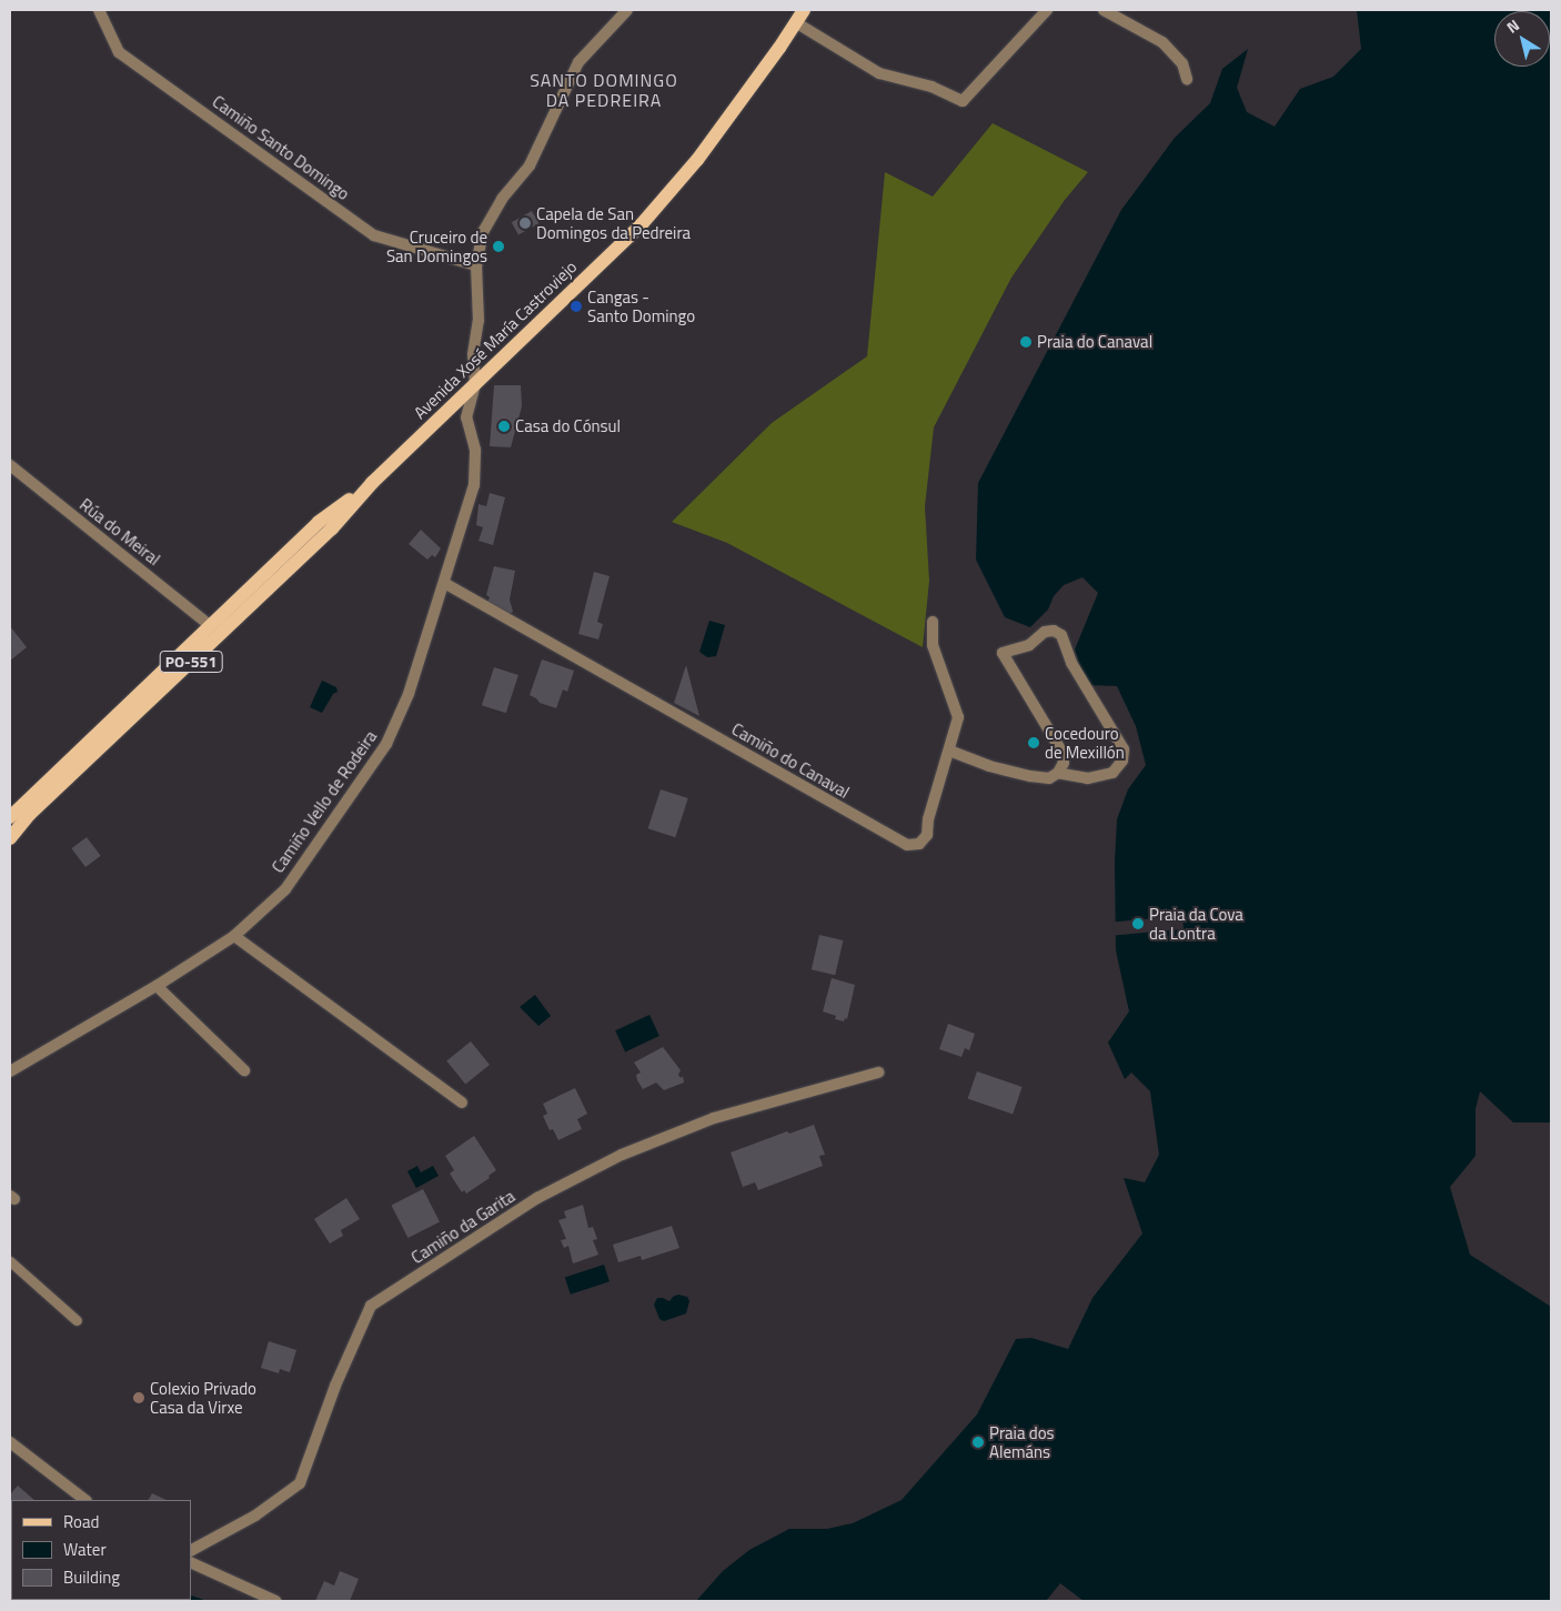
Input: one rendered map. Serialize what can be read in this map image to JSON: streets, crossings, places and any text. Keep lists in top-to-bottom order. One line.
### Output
{"streets":{"main road":["Avenida Xosé María Castroviejo","PO-551"],"street":["Camiño Santo Domingo","Rúa do Meiral","Camiño do Canaval","Camiño Vello de Rodeira","Camiño da Garita"]},"crossings":[["Camiño Santo Domingo","Camiño Vello de Rodeira"],["Avenida Xosé María Castroviejo","Rúa do Meiral"],["Avenida Xosé María Castroviejo","Camiño Vello de Rodeira"],["Camiño do Canaval","Camiño Vello de Rodeira"]],"districts":["SANTO DOMINGO DA PEDREIRA"],"places":["Capela de San Domingos da Pedreira","Cruceiro de San Domingos","Cangas - Santo Domingo","Praia do Canaval","Casa do Cónsul","Cocedouro de Mexillón","Praia da Cova da Lontra","Colexio Privado Casa da Virxe","Praia dos Alemáns"],"legend":["Road","Water","Building"],"north":"top left"}
